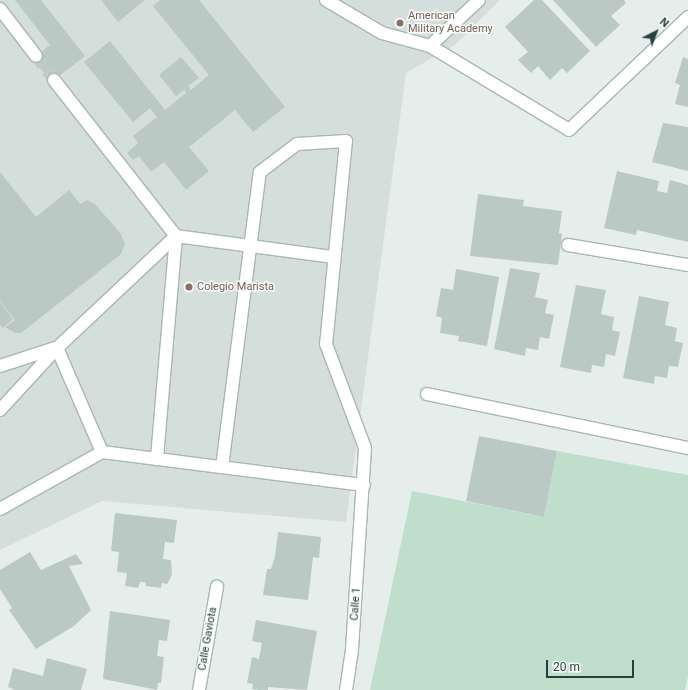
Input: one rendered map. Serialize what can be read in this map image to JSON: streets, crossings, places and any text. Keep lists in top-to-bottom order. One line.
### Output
{"streets":{"street":["Calle 1","Calle Gaviota"]},"places":["American Military Academy","Colegio Marista"],"scale_bar":"20 m","north":"top right"}
